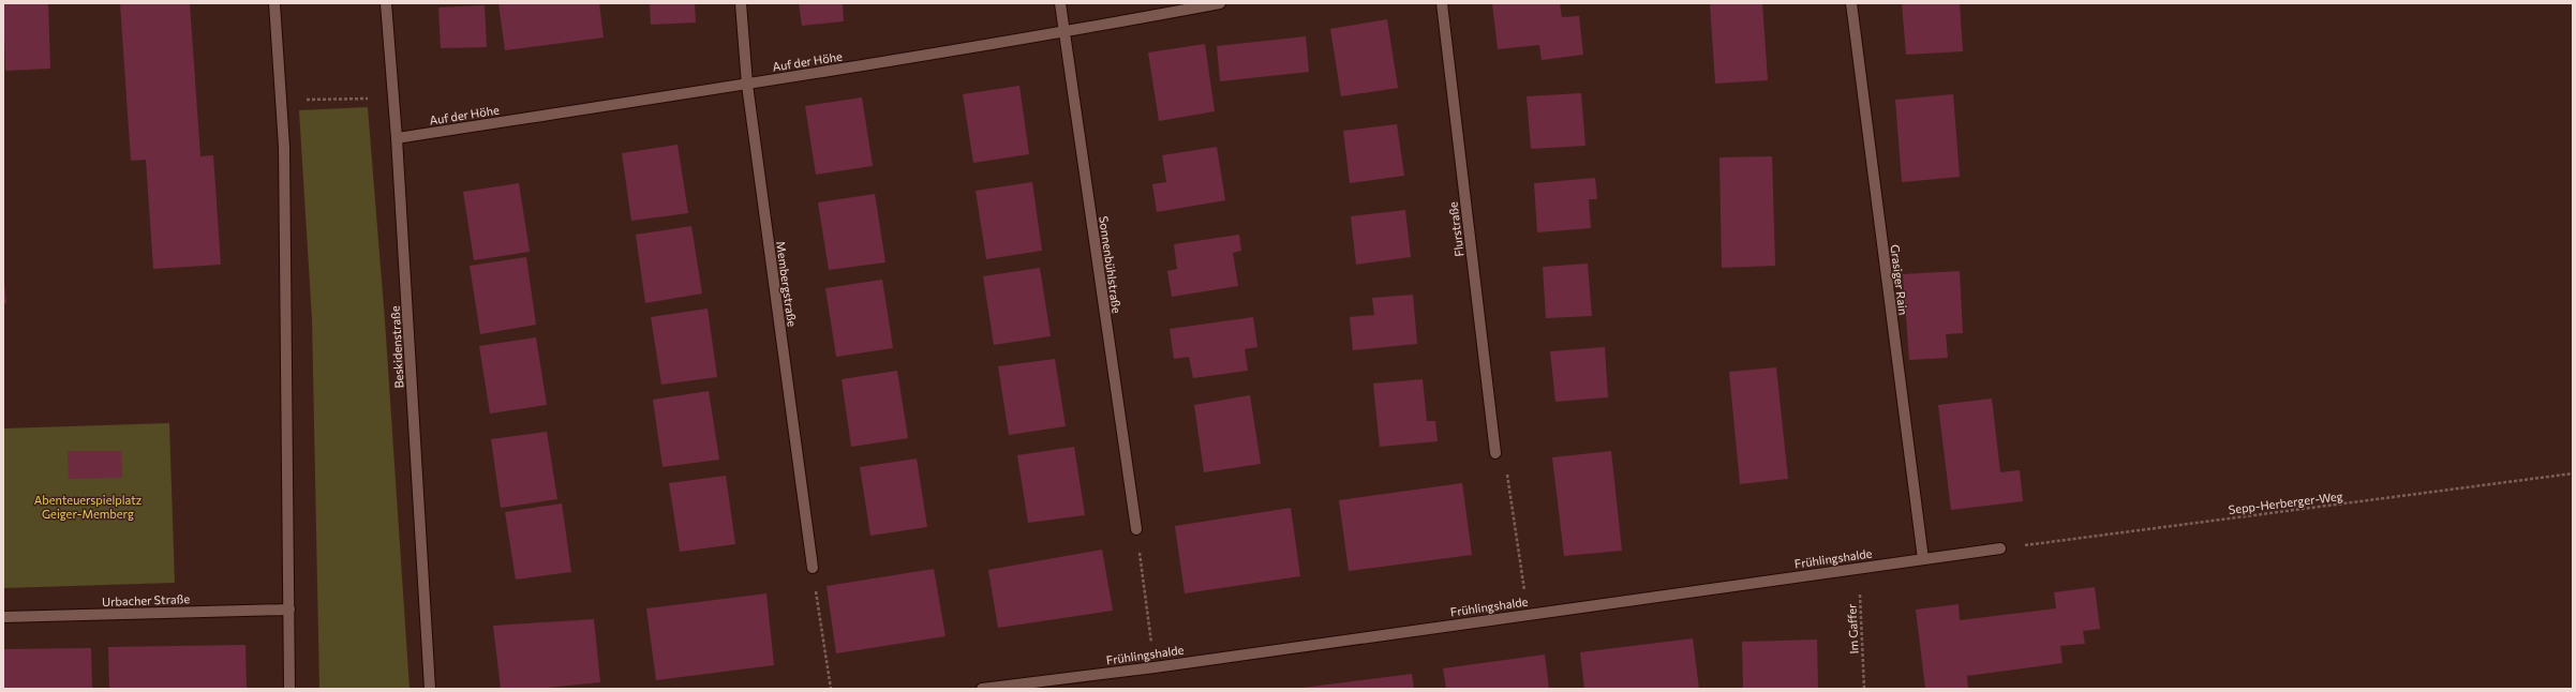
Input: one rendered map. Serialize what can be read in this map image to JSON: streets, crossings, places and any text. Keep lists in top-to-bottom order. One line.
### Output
{"streets":{"street":["Auf der Höhe","Flurstraße","Sonnenbühlstraße","Grasiger Rain","Membergstraße","Beskidenstraße","Frühlingshalde","Urbacher Straße"],"path":["Sepp-Herberger-Weg","Im Gaffer"]},"crossings":[["Auf der Höhe","Sonnenbühlstraße"],["Auf der Höhe","Membergstraße"],["Auf der Höhe","Beskidenstraße"],["Grasiger Rain","Frühlingshalde"],["Sepp-Herberger-Weg","Frühlingshalde"],["Frühlingshalde","Im Gaffer"]],"parks":["Abenteuerspielplatz Geiger-Memberg"]}
